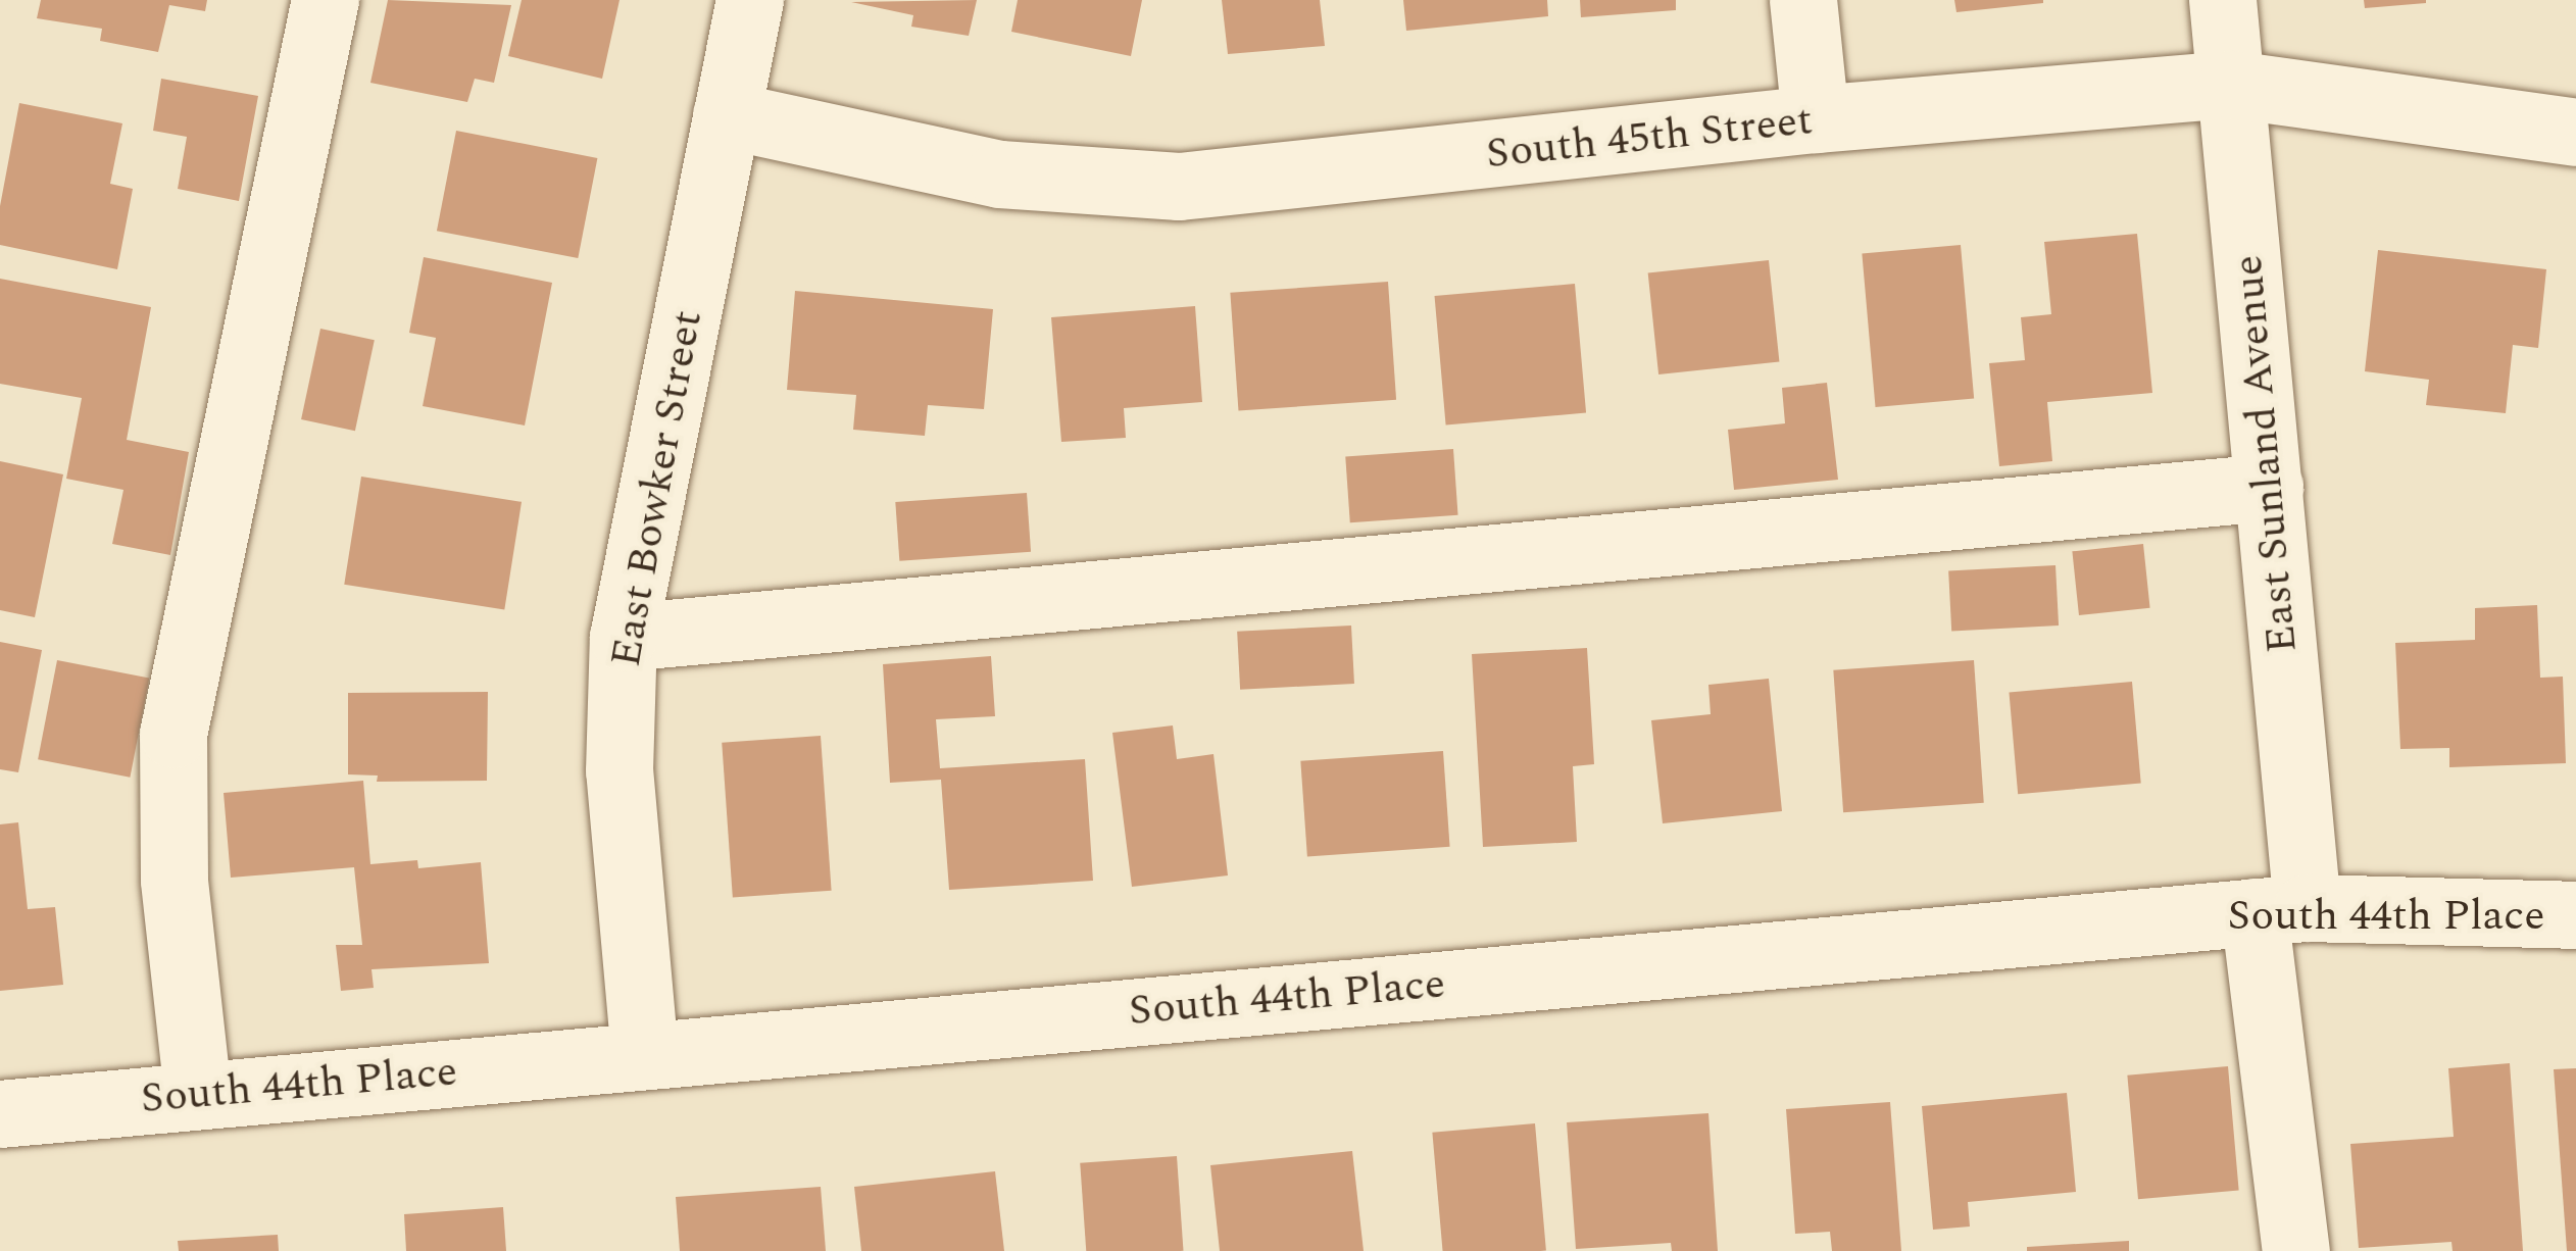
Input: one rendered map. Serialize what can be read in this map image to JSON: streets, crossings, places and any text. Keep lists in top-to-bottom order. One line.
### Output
{"streets":{"street":["South 45th Street","East Sunland Avenue","East Bowker Street","South 44th Place"]},"crossings":[["South 45th Street","East Sunland Avenue"],["South 45th Street","East Bowker Street"],["East Sunland Avenue","South 44th Place"],["East Bowker Street","South 44th Place"]]}
